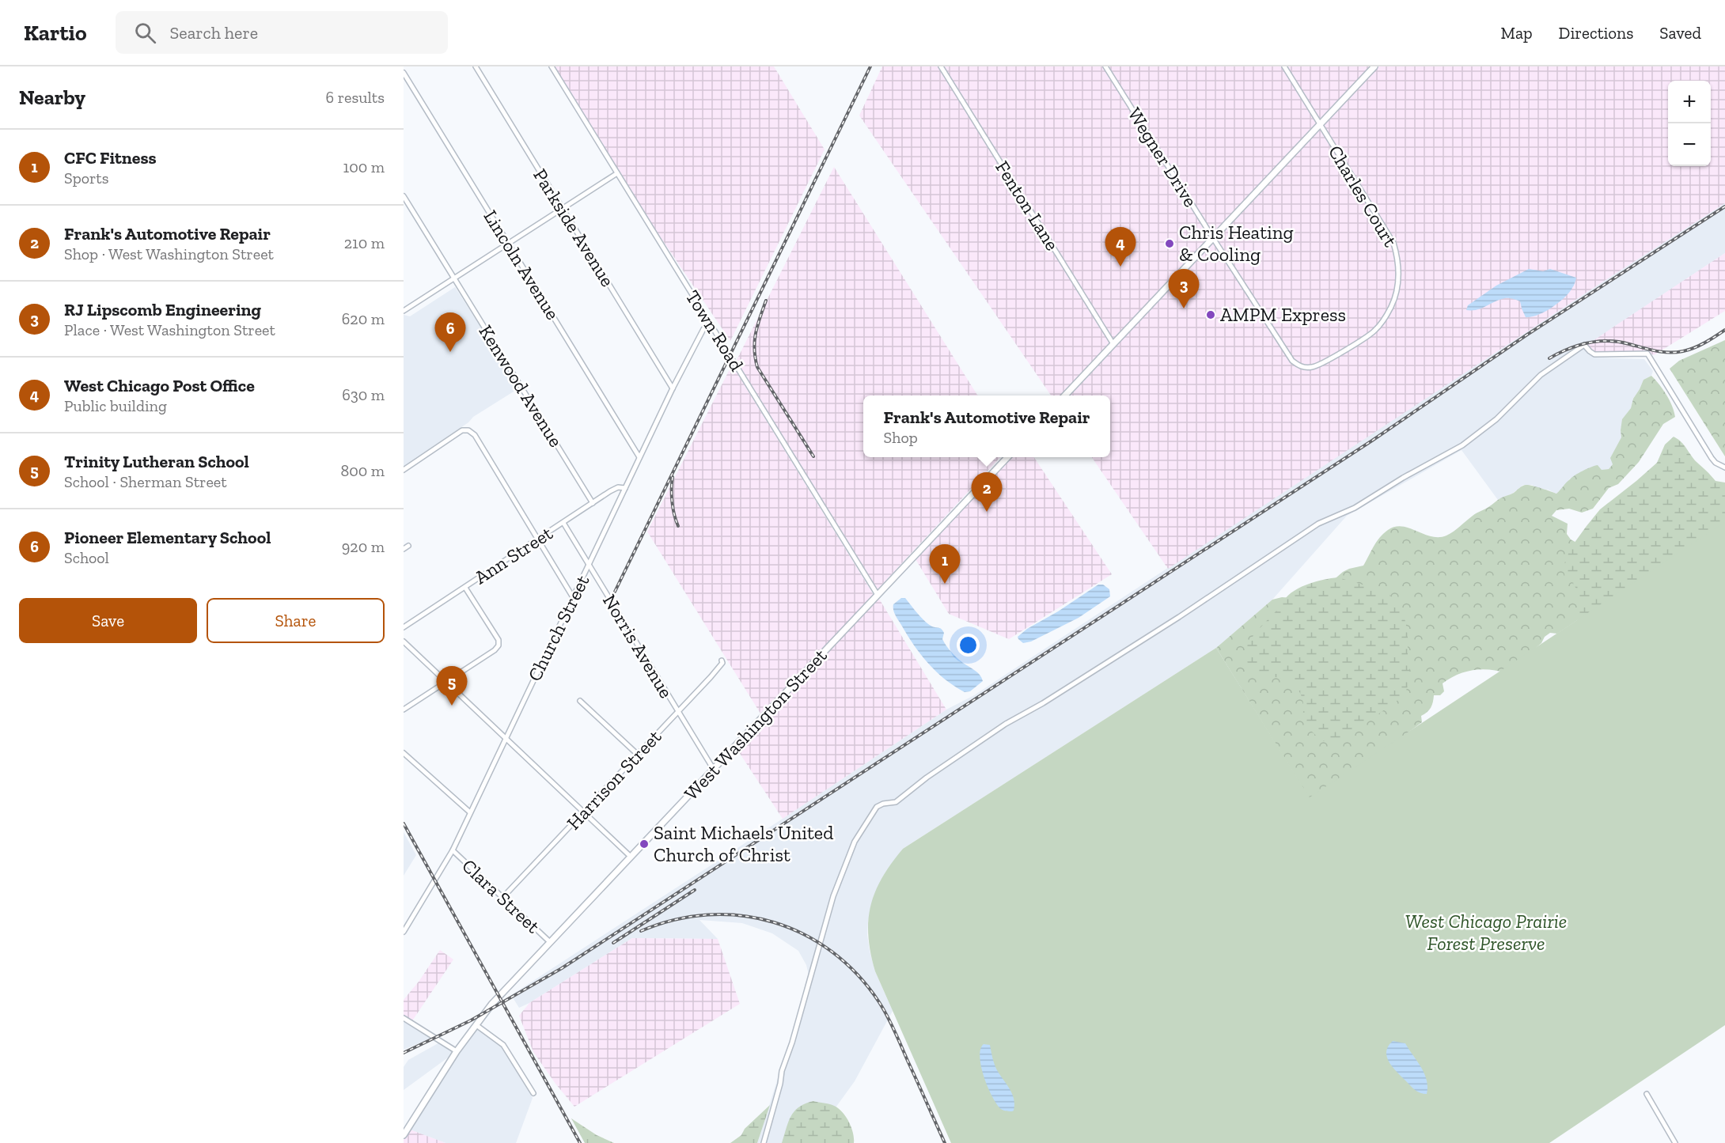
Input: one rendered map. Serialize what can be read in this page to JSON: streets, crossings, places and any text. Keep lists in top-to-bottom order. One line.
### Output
{"streets":{"main road":["West Washington Street"],"street":["Wegner Drive","Charles Court","Fenton Lane","Parkside Avenue","Lincoln Avenue","Town Road","Kenwood Avenue","Ann Street","Church Street","Norris Avenue","Harrison Street","Clara Street"]},"crossings":[["Wegner Drive","Charles Court"],["Parkside Avenue","Church Street"],["Lincoln Avenue","Church Street"],["Town Road","Church Street"],["Town Road","West Washington Street"],["Kenwood Avenue","Ann Street"],["Ann Street","Church Street"],["Ann Street","Norris Avenue"],["Church Street","Norris Avenue"],["Church Street","Clara Street"],["Norris Avenue","West Washington Street"],["Norris Avenue","Harrison Street"],["West Washington Street","Clara Street"],["Harrison Street","Clara Street"]],"parks":["West Chicago Prairie Forest Preserve"],"places":["Chris Heating & Cooling","AMPM Express","Saint Michaels United Church of Christ"],"page":{"header":"Kartio","search":"Search here","nav":["Map","Directions","Saved"],"heading":["Nearby","6 results"],"map_buttons":["+","−"],"list":[{"mark":"1","name":"CFC Fitness","note":"Sports","value":"100 m"},{"mark":"2","name":"Frank's Automotive Repair","note":"Shop · West Washington Street","value":"210 m"},{"mark":"3","name":"RJ Lipscomb Engineering","note":"Place · West Washington Street","value":"620 m"},{"mark":"4","name":"West Chicago Post Office","note":"Public building","value":"630 m"},{"mark":"5","name":"Trinity Lutheran School","note":"School · Sherman Street","value":"800 m"},{"mark":"6","name":"Pioneer Elementary School","note":"School","value":"920 m"}],"pins":["4","3","6","2","1","5"],"popup":["Frank's Automotive Repair","Shop"],"buttons":["Save","Share"]}}
